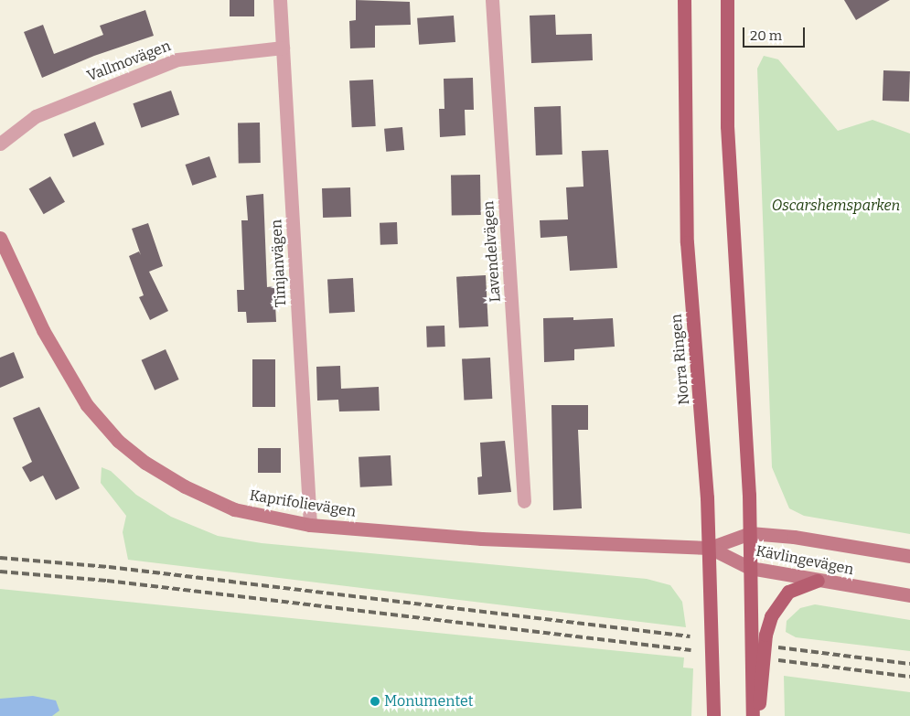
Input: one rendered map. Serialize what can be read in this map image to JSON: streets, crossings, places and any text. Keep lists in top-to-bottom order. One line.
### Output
{"streets":{"main road":["Norra Ringen","Kaprifolievägen","Kävlingevägen"],"street":["Vallmovägen","Lavendelvägen","Timjanvägen"]},"crossings":[["Vallmovägen","Timjanvägen"],["Timjanvägen","Kaprifolievägen"],["Norra Ringen","Kaprifolievägen"],["Norra Ringen","Kävlingevägen"],["Kaprifolievägen","Kävlingevägen"]],"parks":["Oscarshemsparken"],"places":["Monumentet"],"scale_bar":"20 m"}
